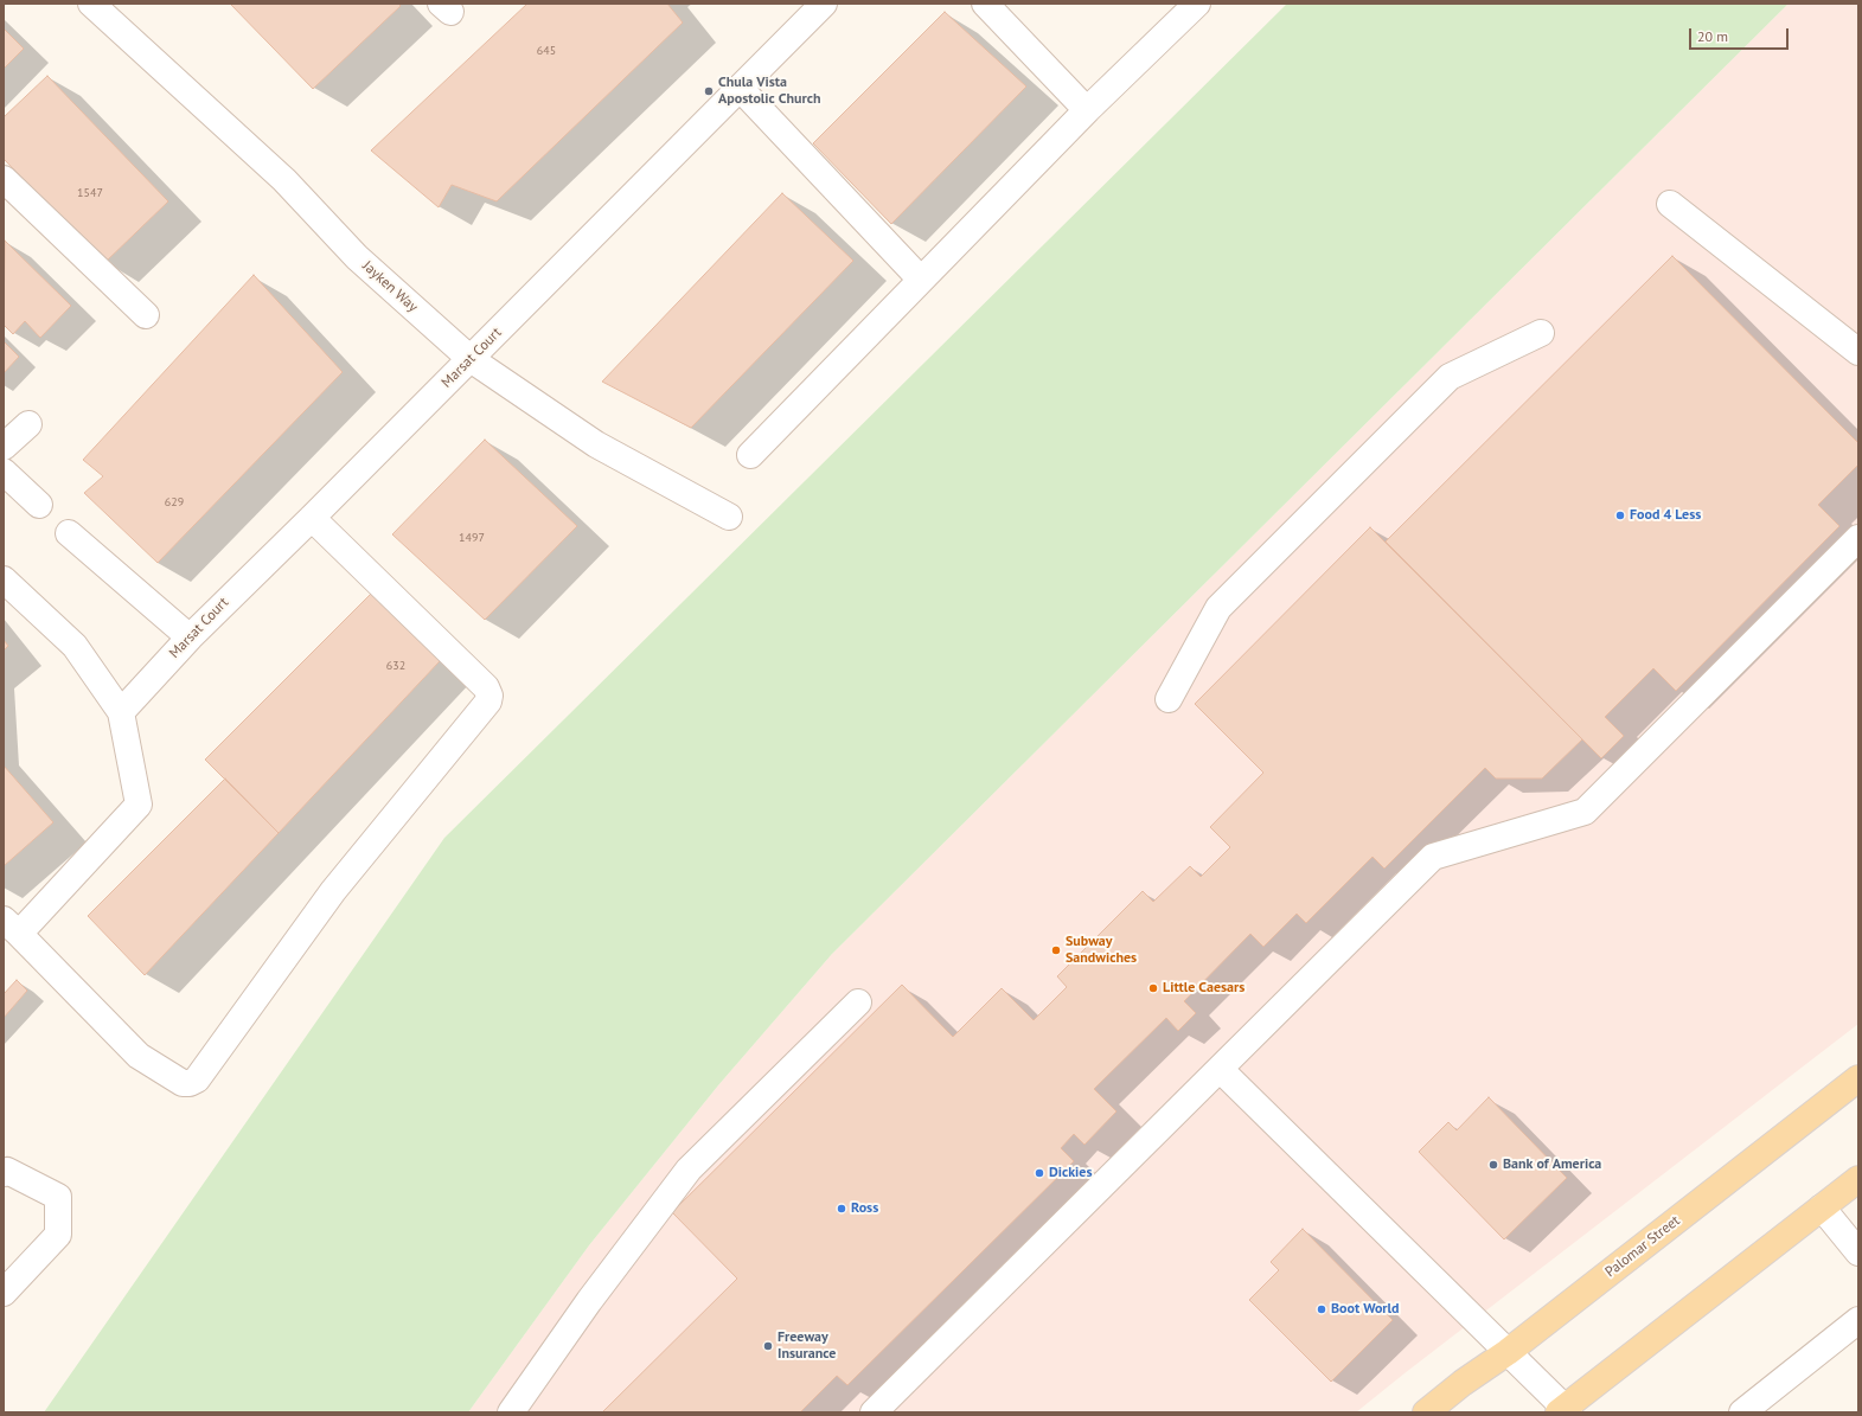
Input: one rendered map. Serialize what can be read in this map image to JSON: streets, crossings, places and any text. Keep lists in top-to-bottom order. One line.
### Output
{"streets":{"main road":["Palomar Street"],"street":["Jayken Way","Marsat Court"]},"crossings":[["Jayken Way","Marsat Court"]],"places":["Chula Vista Apostolic Church","Food 4 Less","Subway Sandwiches","Little Caesars","Bank of America","Dickies","Ross","Boot World","Freeway Insurance"],"house_numbers":["645","1547","629","1497","632"],"scale_bar":"20 m"}
